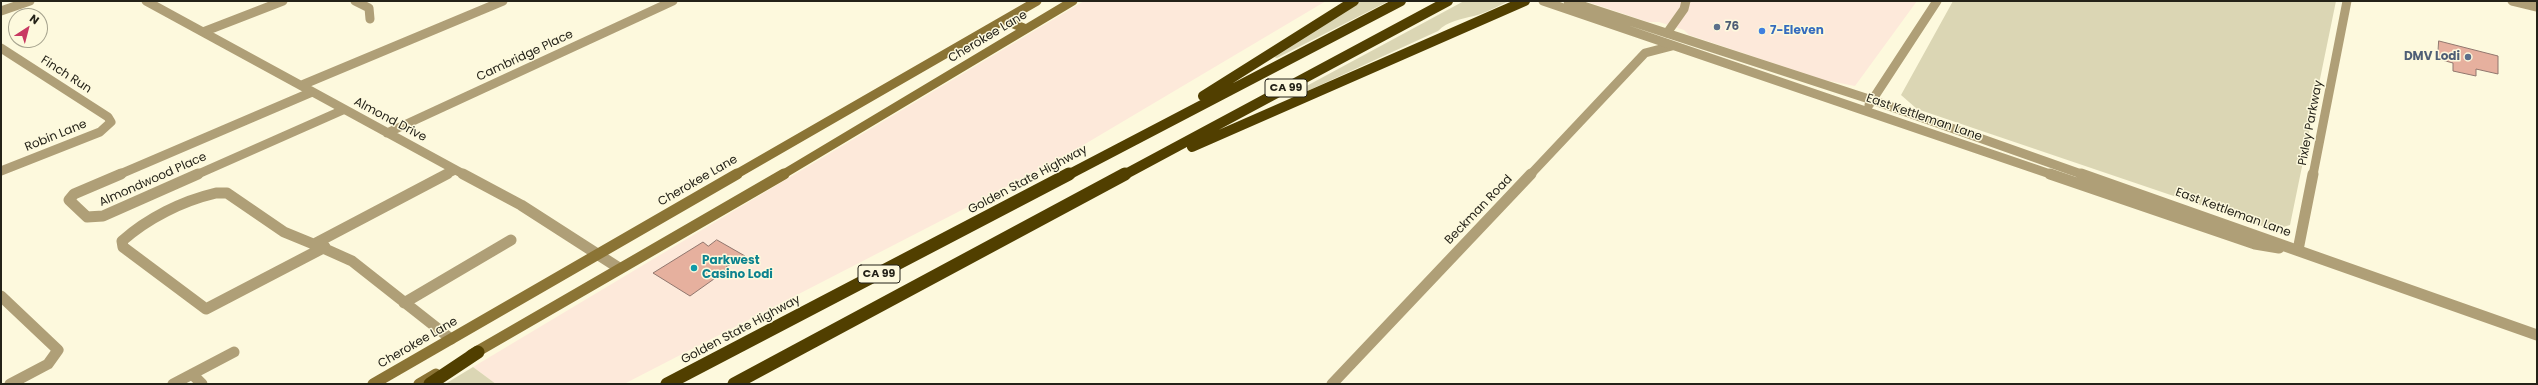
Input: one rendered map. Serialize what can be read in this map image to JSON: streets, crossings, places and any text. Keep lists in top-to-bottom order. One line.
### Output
{"streets":{"highway":["CA 99","Golden State Highway"],"main road":["Cherokee Lane"],"street":["Cambridge Place","Finch Run","East Kettleman Lane","Almond Drive","Pixley Parkway","Robin Lane","Almondwood Place","Beckman Road"]},"crossings":[["Cherokee Lane","Almond Drive"],["Cambridge Place","Almond Drive"],["Finch Run","Robin Lane"],["East Kettleman Lane","Pixley Parkway"],["East Kettleman Lane","Beckman Road"],["Almond Drive","Almondwood Place"]],"places":["76","7-Eleven","DMV Lodi","Parkwest Casino Lodi"],"north":"top right"}
